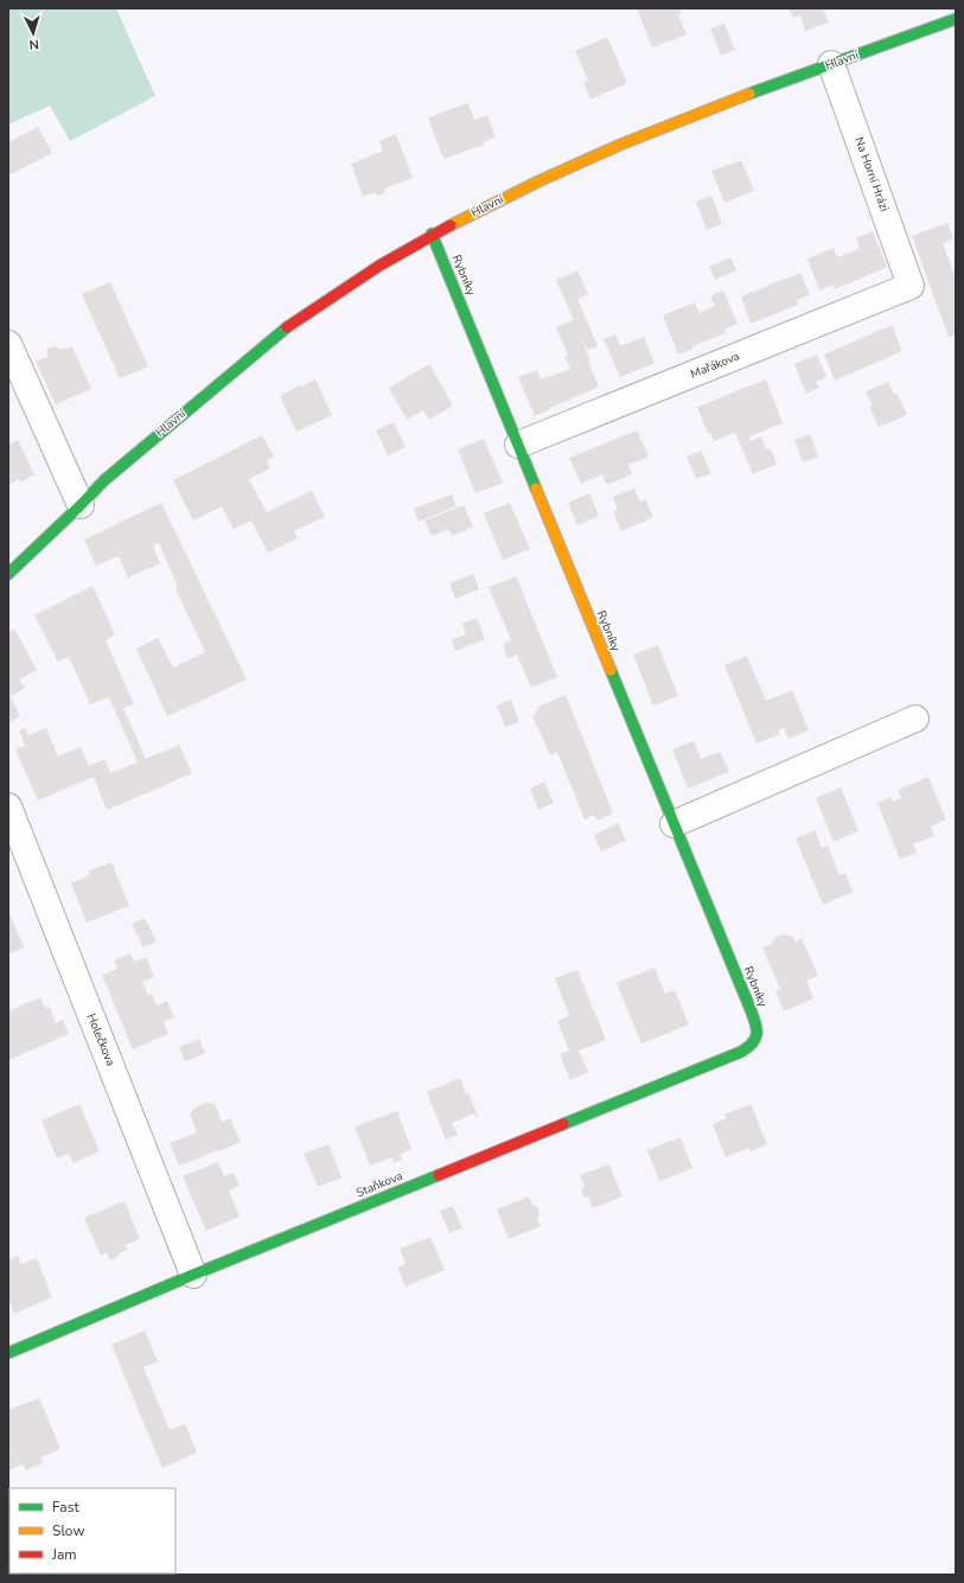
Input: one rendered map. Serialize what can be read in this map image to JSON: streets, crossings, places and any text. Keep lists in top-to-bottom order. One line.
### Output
{"streets":{"street":["Hlavní","Na Horní Hrázi","Rybníky","Mařákova","Holečkova","Staňkova"]},"crossings":[["Hlavní","Na Horní Hrázi"],["Hlavní","Rybníky"],["Na Horní Hrázi","Mařákova"],["Rybníky","Mařákova"],["Rybníky","Staňkova"],["Holečkova","Staňkova"]],"legend":["Fast","Slow","Jam"],"north":"bottom"}
